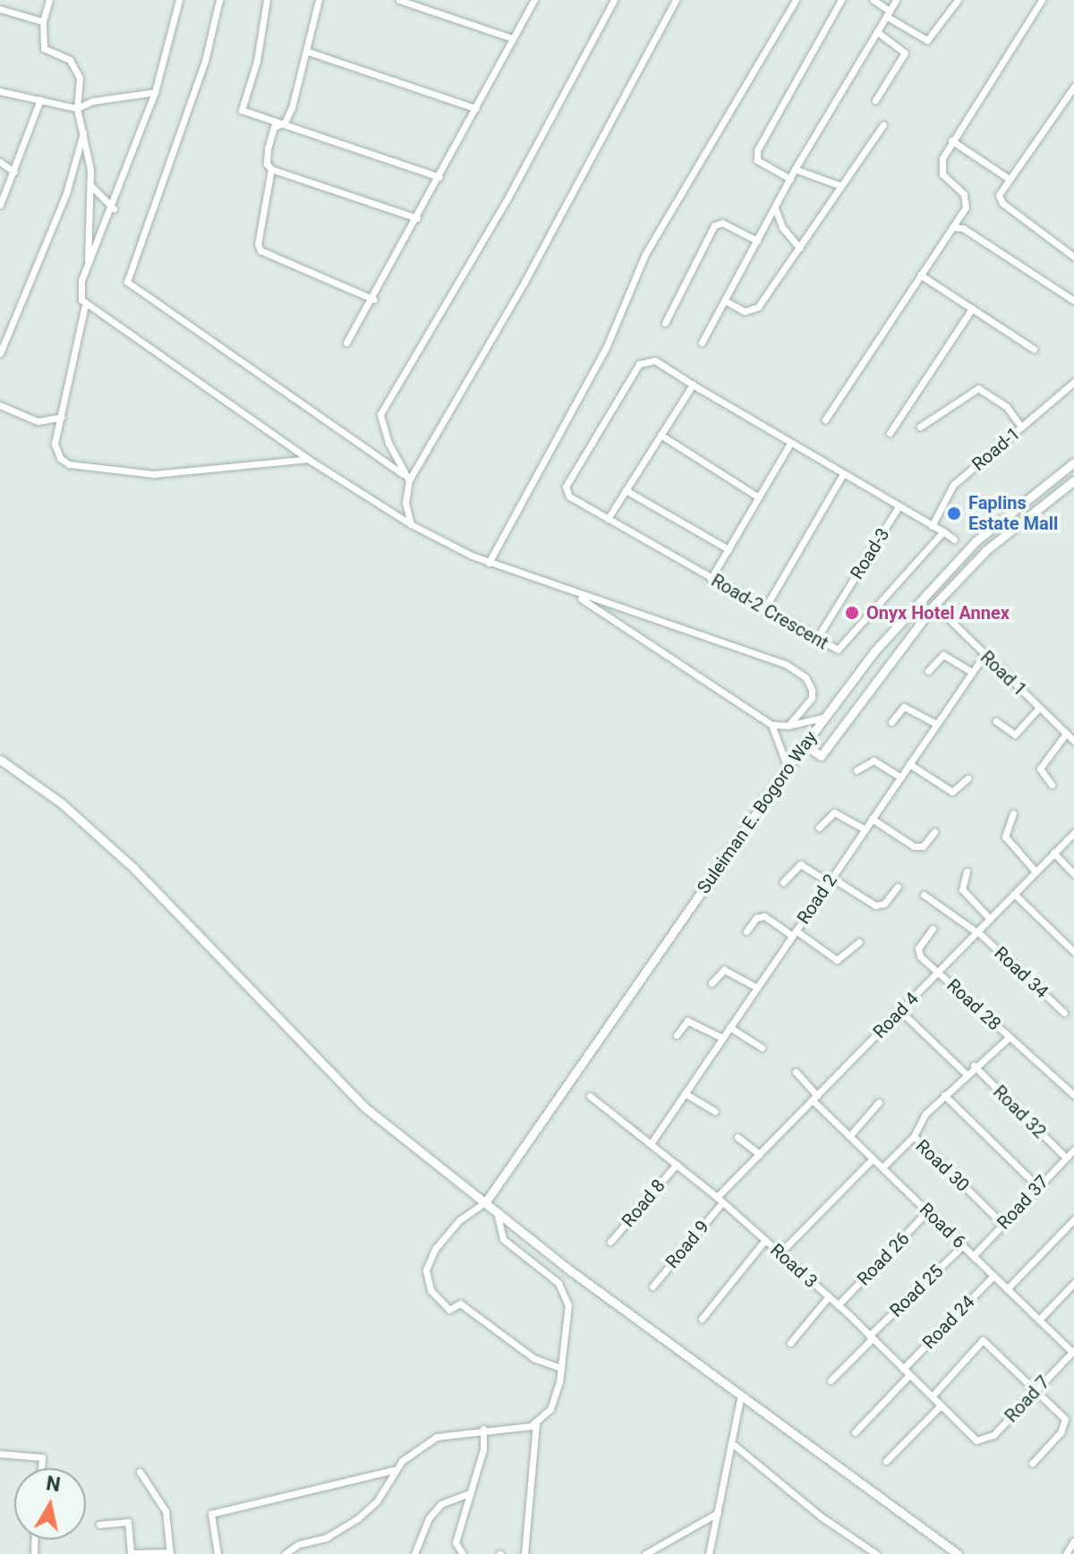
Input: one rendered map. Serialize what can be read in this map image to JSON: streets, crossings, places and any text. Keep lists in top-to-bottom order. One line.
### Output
{"streets":{"main road":["Suleiman E. Bogoro Way"],"street":["Road-1","Road-3","Road-2 Crescent","Road 1","Road 2","Road 34","Road 28","Road 4","Road 32","Road 30","Road 37","Road 8","Road 6","Road 9","Road 26","Road 3","Road 25","Road 24","Road 7"]},"crossings":[["Road-3","Road-2 Crescent"],["Road 1","Suleiman E. Bogoro Way"],["Road 1","Road 2"],["Road 2","Road 3"],["Road 34","Road 4"],["Road 28","Road 4"],["Road 4","Road 6"],["Road 4","Road 9"],["Road 4","Road 3"],["Road 32","Road 37"],["Road 30","Road 37"],["Road 30","Road 6"],["Road 37","Road 6"],["Road 8","Road 3"],["Road 6","Road 26"],["Road 6","Road 25"],["Road 6","Road 24"],["Road 6","Road 7"],["Road 9","Road 3"],["Road 26","Road 3"],["Road 3","Road 25"],["Road 3","Road 24"],["Road 3","Road 7"]],"places":["Faplins Estate Mall","Onyx Hotel Annex"],"north":"top"}
